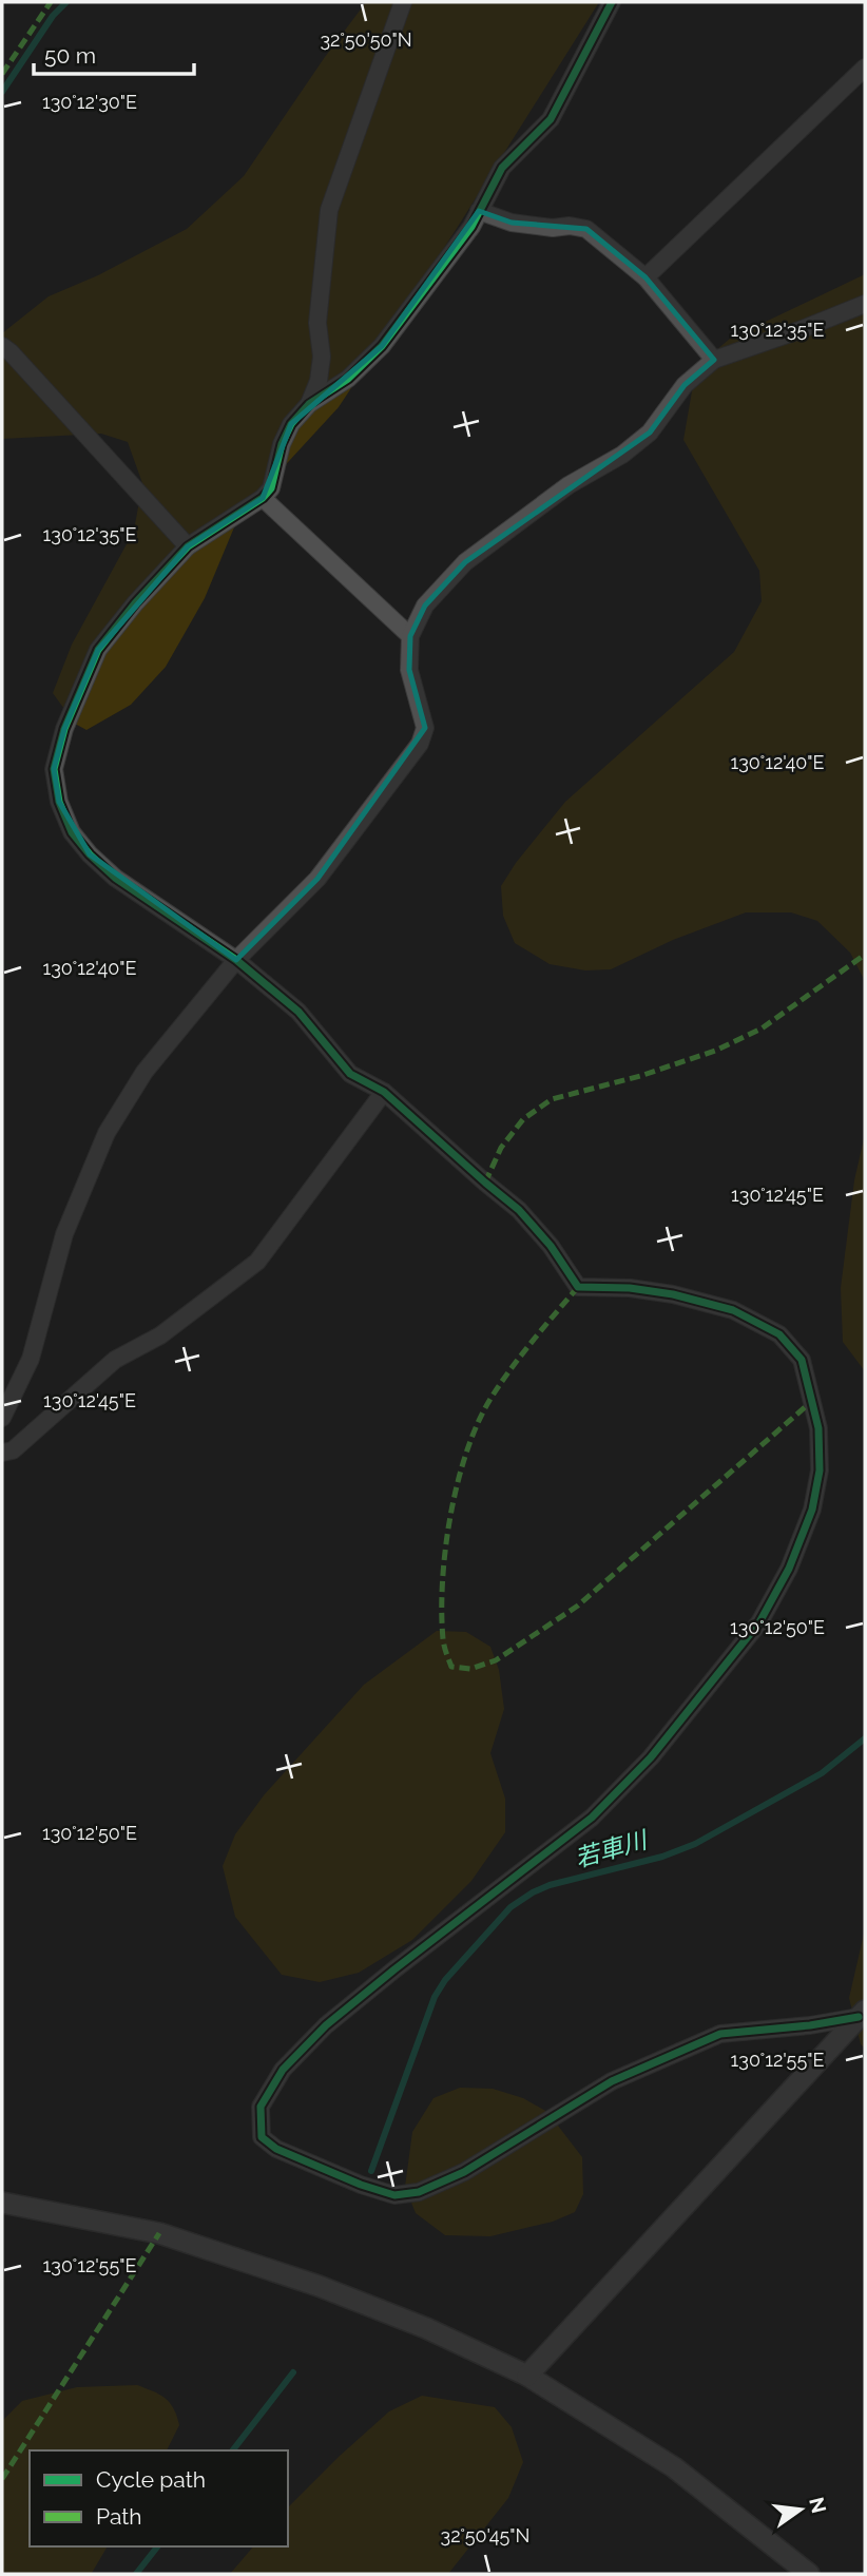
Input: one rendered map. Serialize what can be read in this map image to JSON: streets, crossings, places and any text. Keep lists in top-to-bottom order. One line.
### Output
{"water":["若車川"],"legend":["Cycle path","Path"],"scale_bar":"50 m","north":"right","coordinates":["32°50'50\"N","130°12'30\"E","130°12'35\"E","130°12'40\"E","130°12'45\"E","130°12'50\"E","130°12'55\"E","32°50'45\"N"]}
